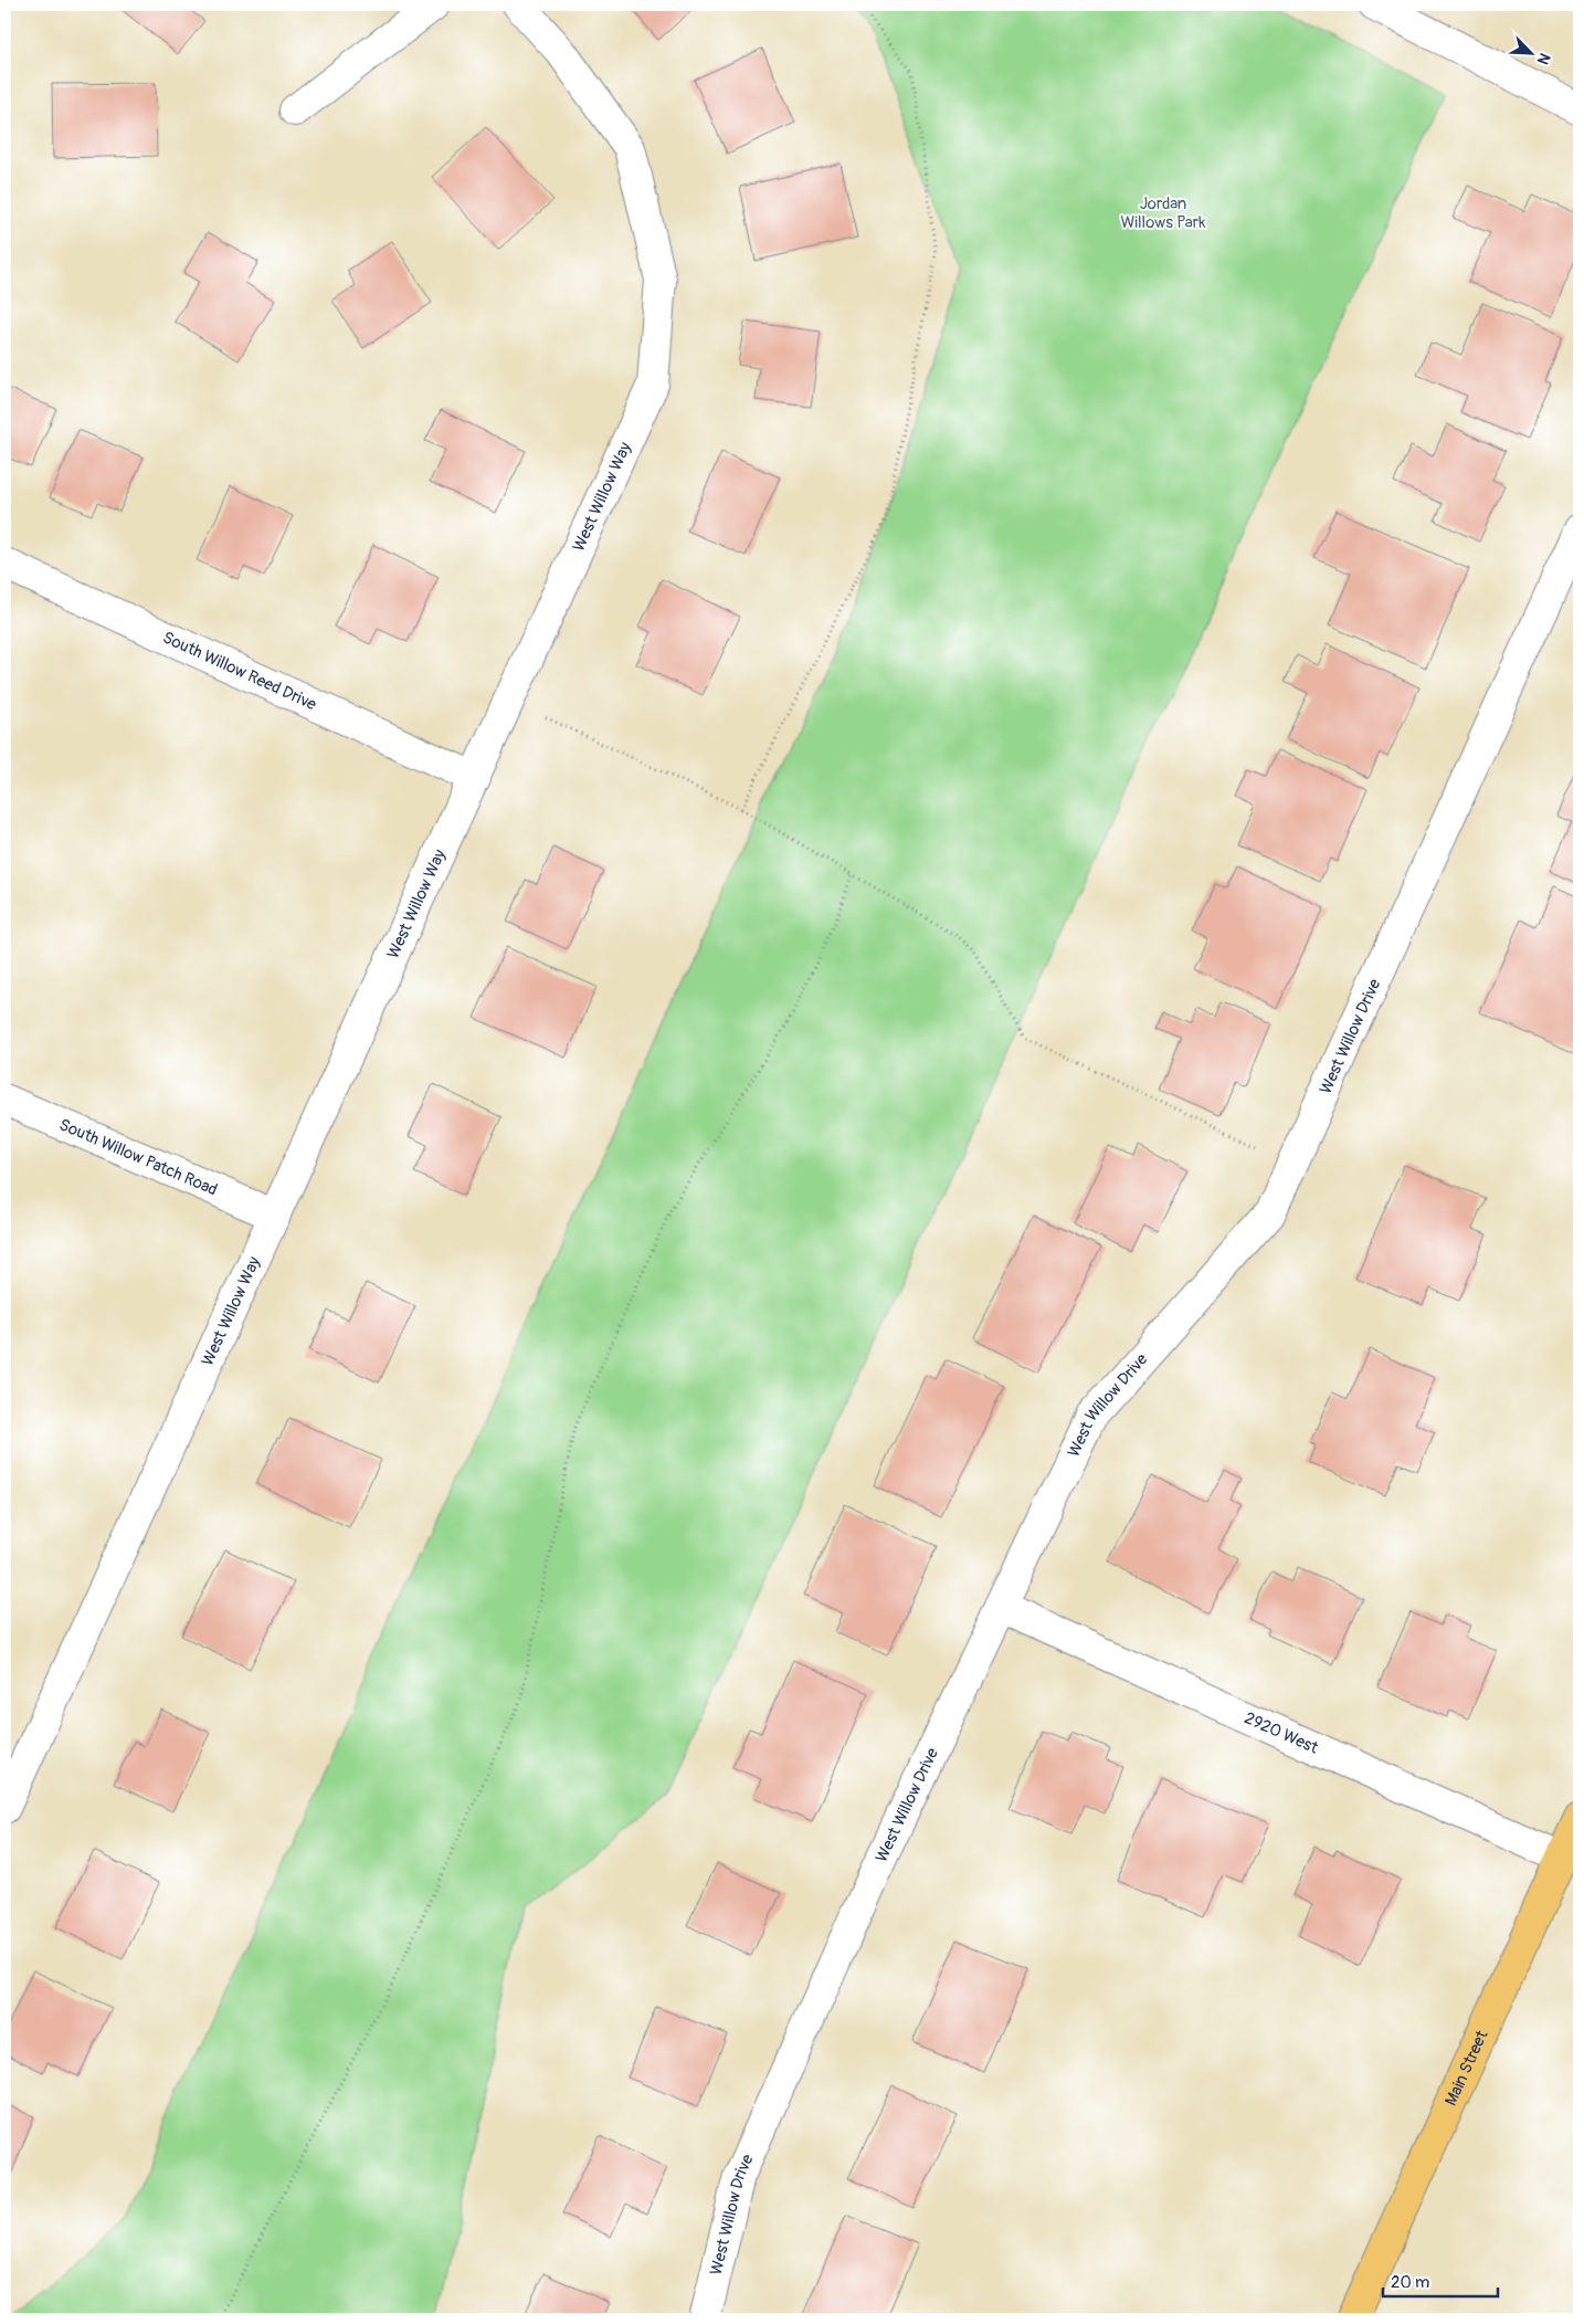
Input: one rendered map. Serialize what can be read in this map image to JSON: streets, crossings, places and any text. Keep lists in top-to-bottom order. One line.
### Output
{"streets":{"main road":["Main Street"],"street":["West Willow Way","South Willow Reed Drive","West Willow Drive","South Willow Patch Road","2920 West"]},"crossings":[["West Willow Way","South Willow Reed Drive"],["West Willow Way","South Willow Patch Road"],["West Willow Drive","2920 West"],["2920 West","Main Street"]],"parks":["Jordan Willows Park"],"scale_bar":"20 m","north":"bottom right"}
